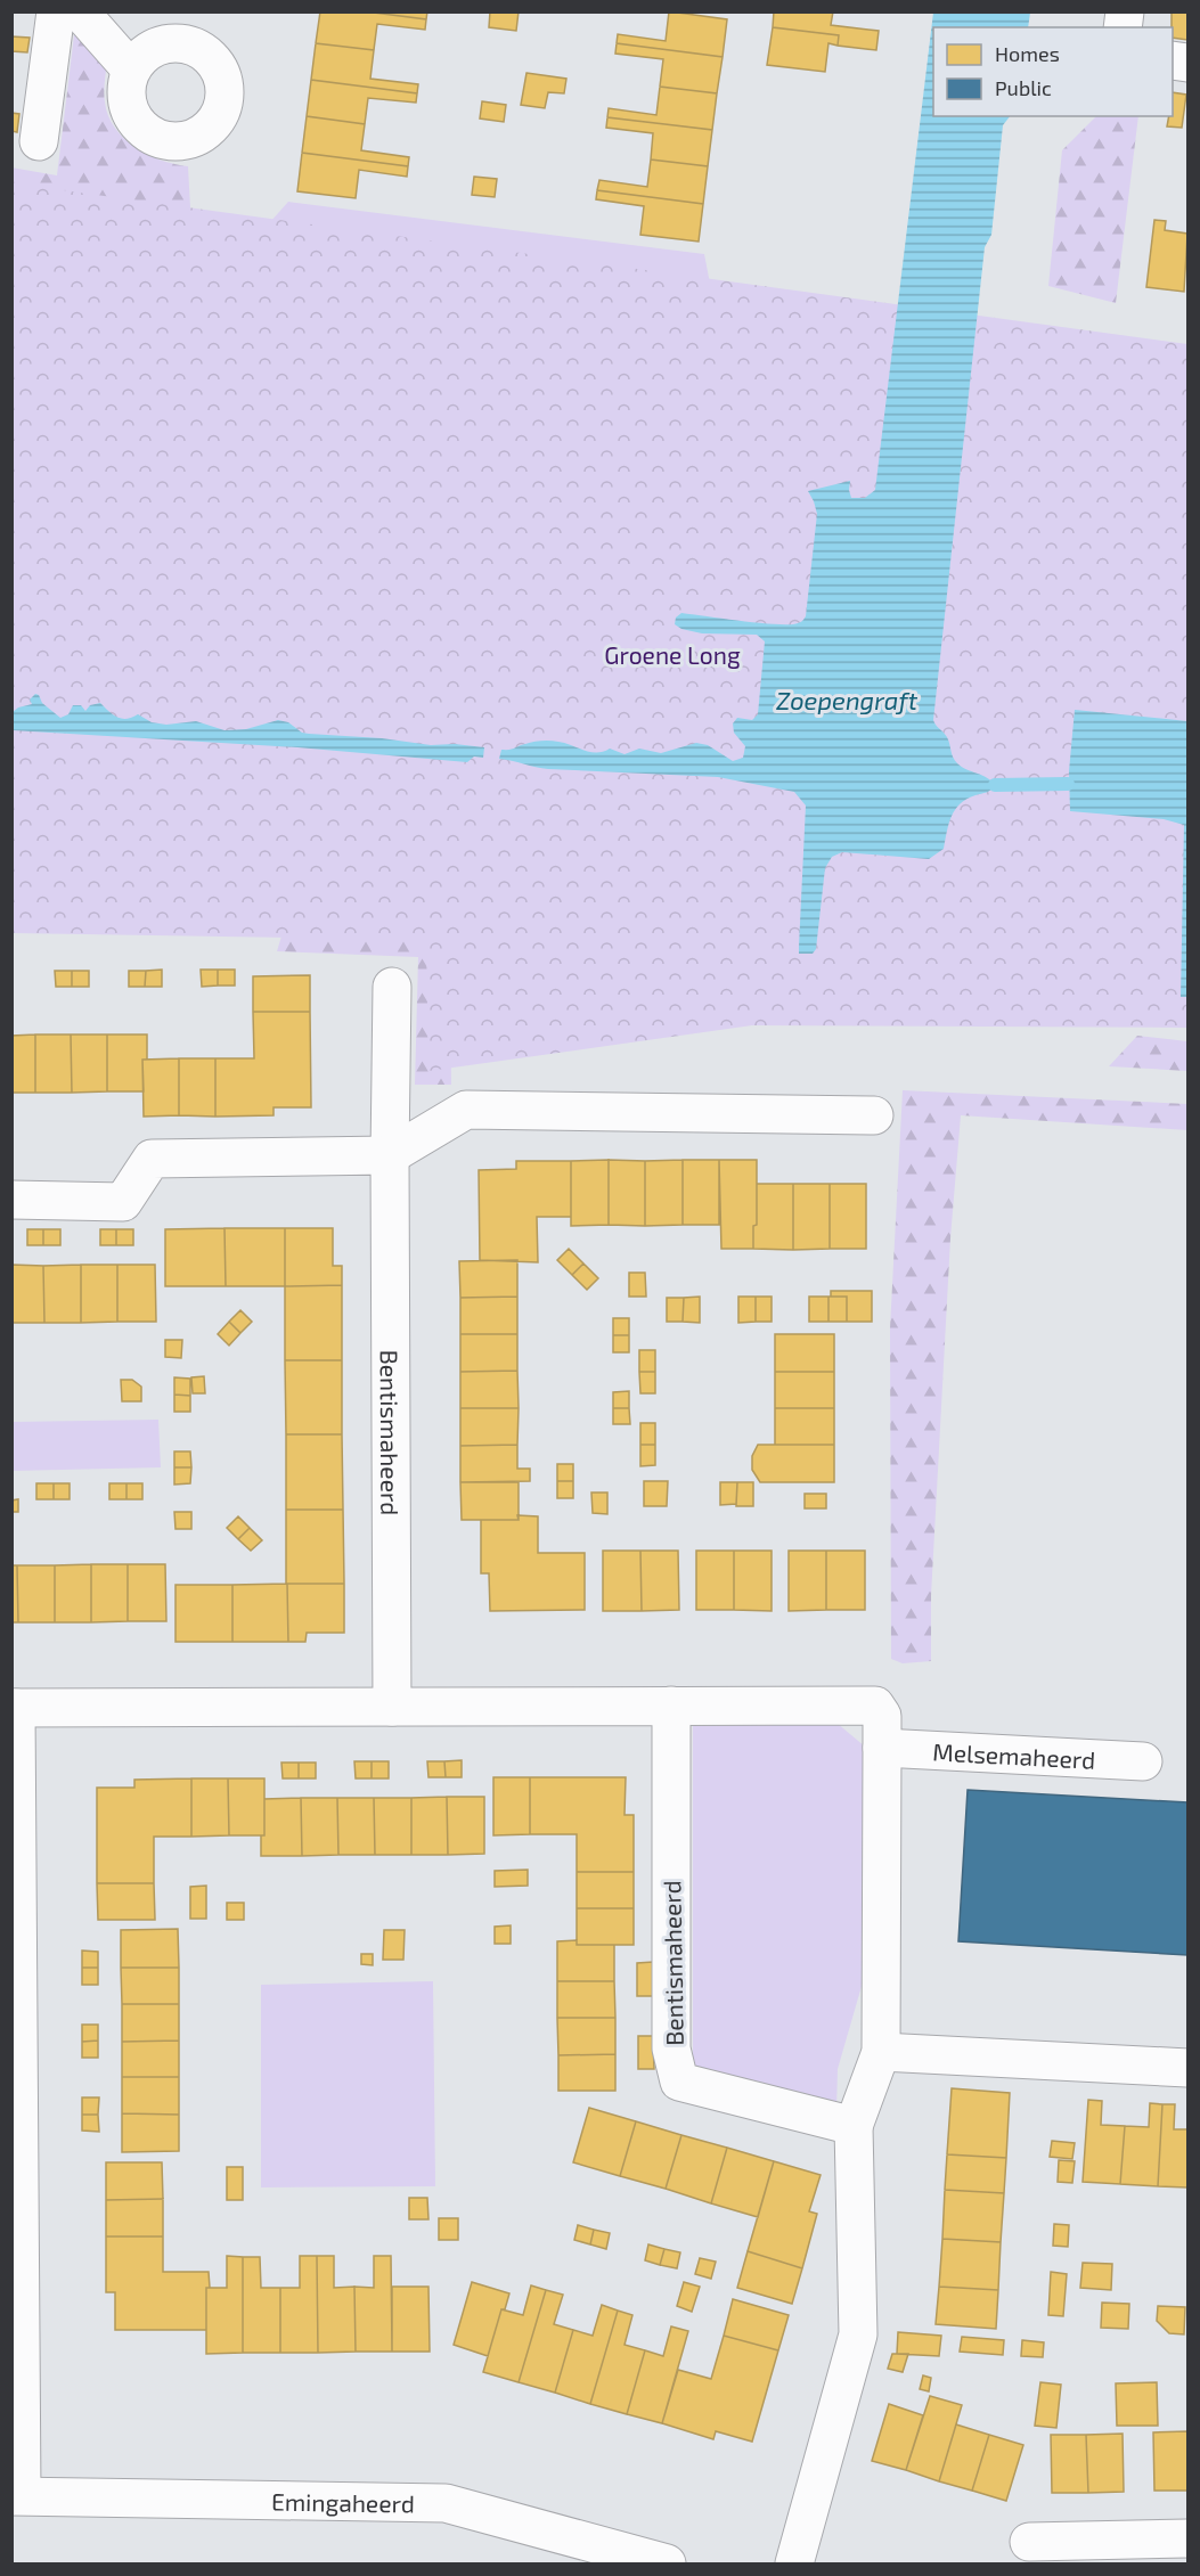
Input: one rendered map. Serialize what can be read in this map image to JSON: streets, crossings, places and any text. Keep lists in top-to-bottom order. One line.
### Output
{"streets":{"street":["Bentismaheerd","Melsemaheerd","Emingaheerd"]},"water":["Zoepengraft"],"parks":["Groene Long"],"legend":["Homes","Public"]}
